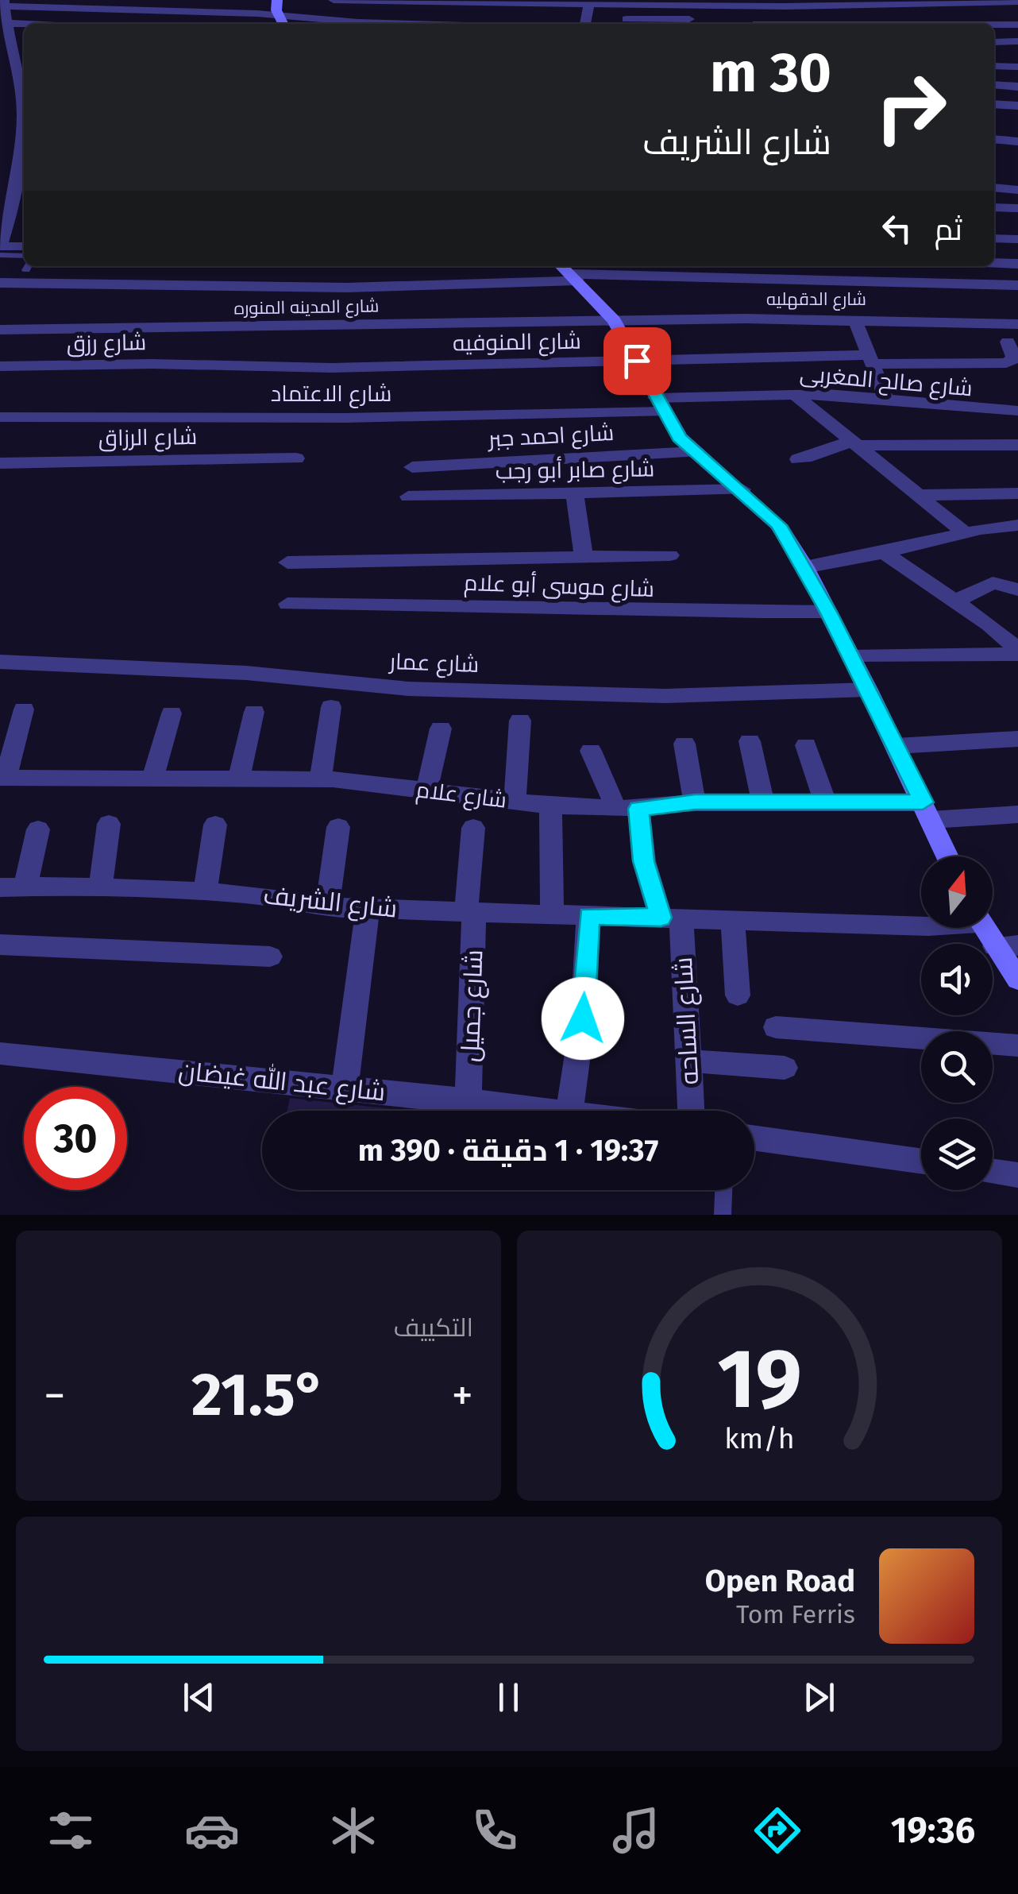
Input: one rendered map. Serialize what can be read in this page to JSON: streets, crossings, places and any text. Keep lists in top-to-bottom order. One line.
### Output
{"streets":{"street":["شارع الدقهليه","شارع المدينه المنوره","شارع المنوفيه","شارع رزق","شارع صالح المغربى","شارع الاعتماد","شارع احمد جبر","شارع الرزاق","شارع صابر أبو رجب","شارع موسى أبو علام","شارع عمار","شارع علام","شارع الشريف","شارع جميل","شارع الساحه","شارع عبد الله غيضان"]},"crossings":[["شارع الدقهليه","شارع المدينه المنوره"],["شارع المنوفيه","شارع رزق"],["شارع صالح المغربى","شارع الاعتماد"],["شارع الشريف","شارع جميل"],["شارع الشريف","شارع الساحه"],["شارع جميل","شارع عبد الله غيضان"]],"north":"top","page":{"turn":["30 m","شارع الشريف"],"then":"ثم","limit":"30","trip":"19:37 · 1 دقيقة · 390 m","tile":"التكييف","heat":["−","21.5°","+"],"song":["Open Road","Tom Ferris"],"tabs":"19:36","gauge":["19","km/h"]}}
